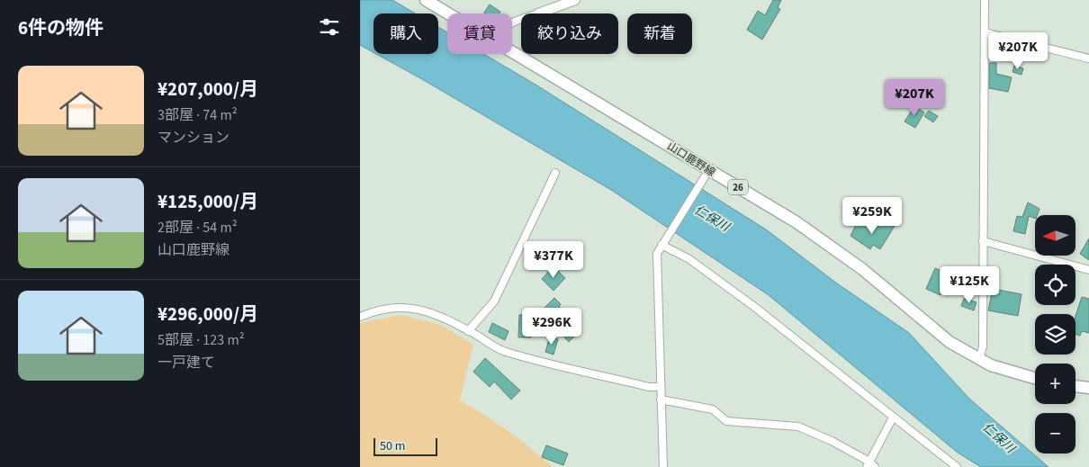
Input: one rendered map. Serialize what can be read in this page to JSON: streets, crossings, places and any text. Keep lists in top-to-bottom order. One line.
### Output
{"streets":{"main road":["山口鹿野線","26"]},"water":["仁保川"],"scale_bar":"50 m","north":"left","page":{"heading":"6件の物件","chip":["購入","賃貸","絞り込み","新着"],"price":["¥207K","¥207K","¥259K","¥377K","¥125K","¥296K"],"list":[{"name":"¥207,000/月","note":"3部屋 · 74 m² · マンション"},{"name":"¥125,000/月","note":"2部屋 · 54 m² · 山口鹿野線"},{"name":"¥296,000/月","note":"5部屋 · 123 m² · 一戸建て"}],"map_buttons":["+","−"],"scale":"50 m"}}
